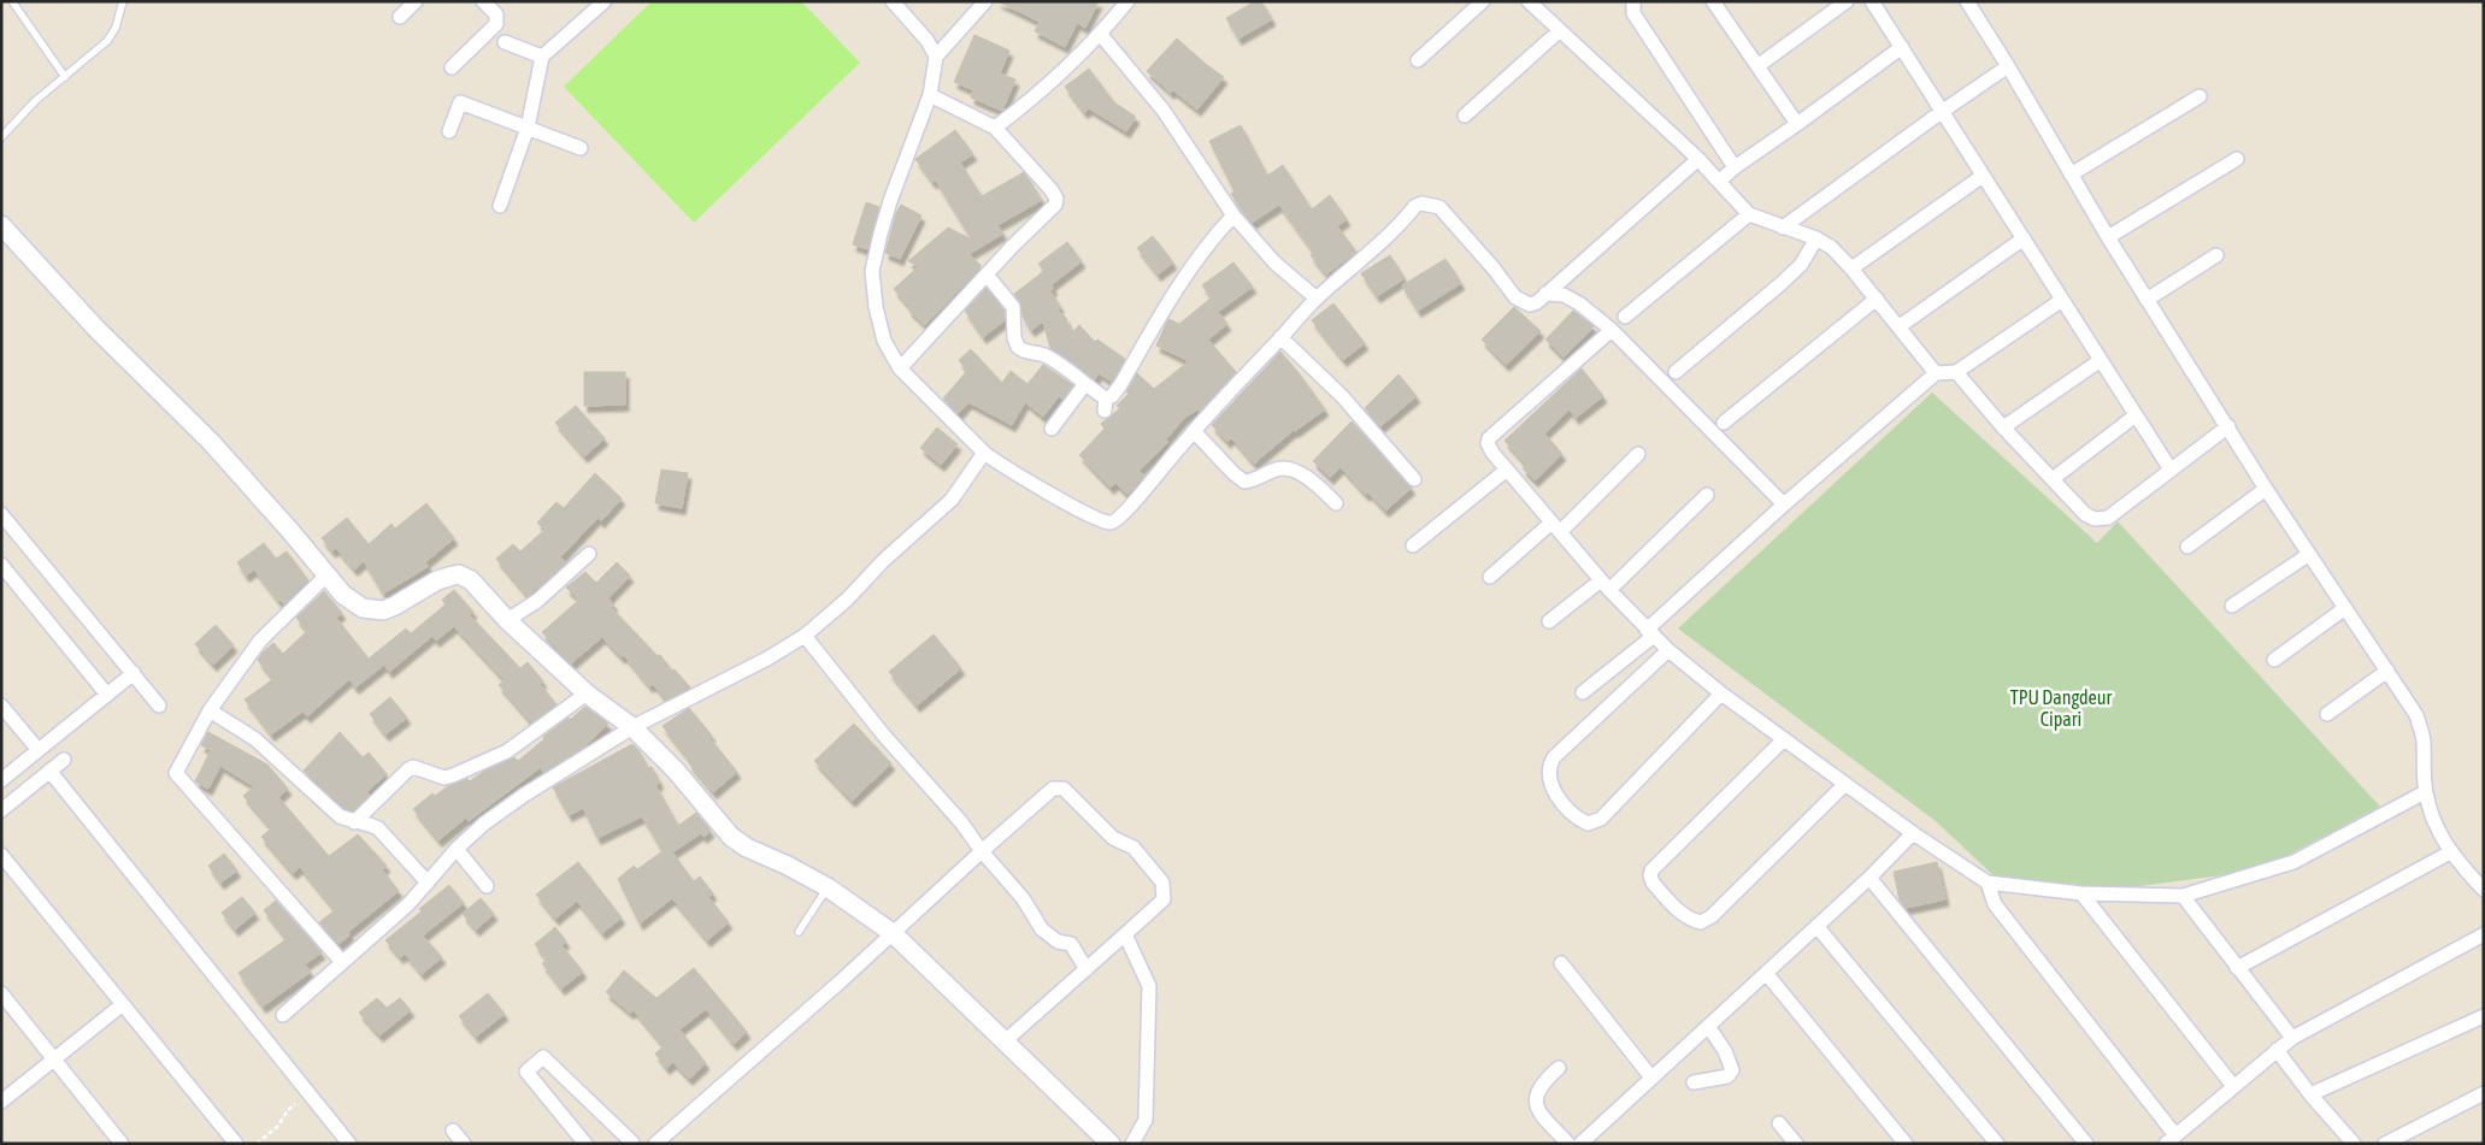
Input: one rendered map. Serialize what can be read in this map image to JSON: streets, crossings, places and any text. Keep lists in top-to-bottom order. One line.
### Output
{"parks":["TPU Dangdeur Cipari"]}
